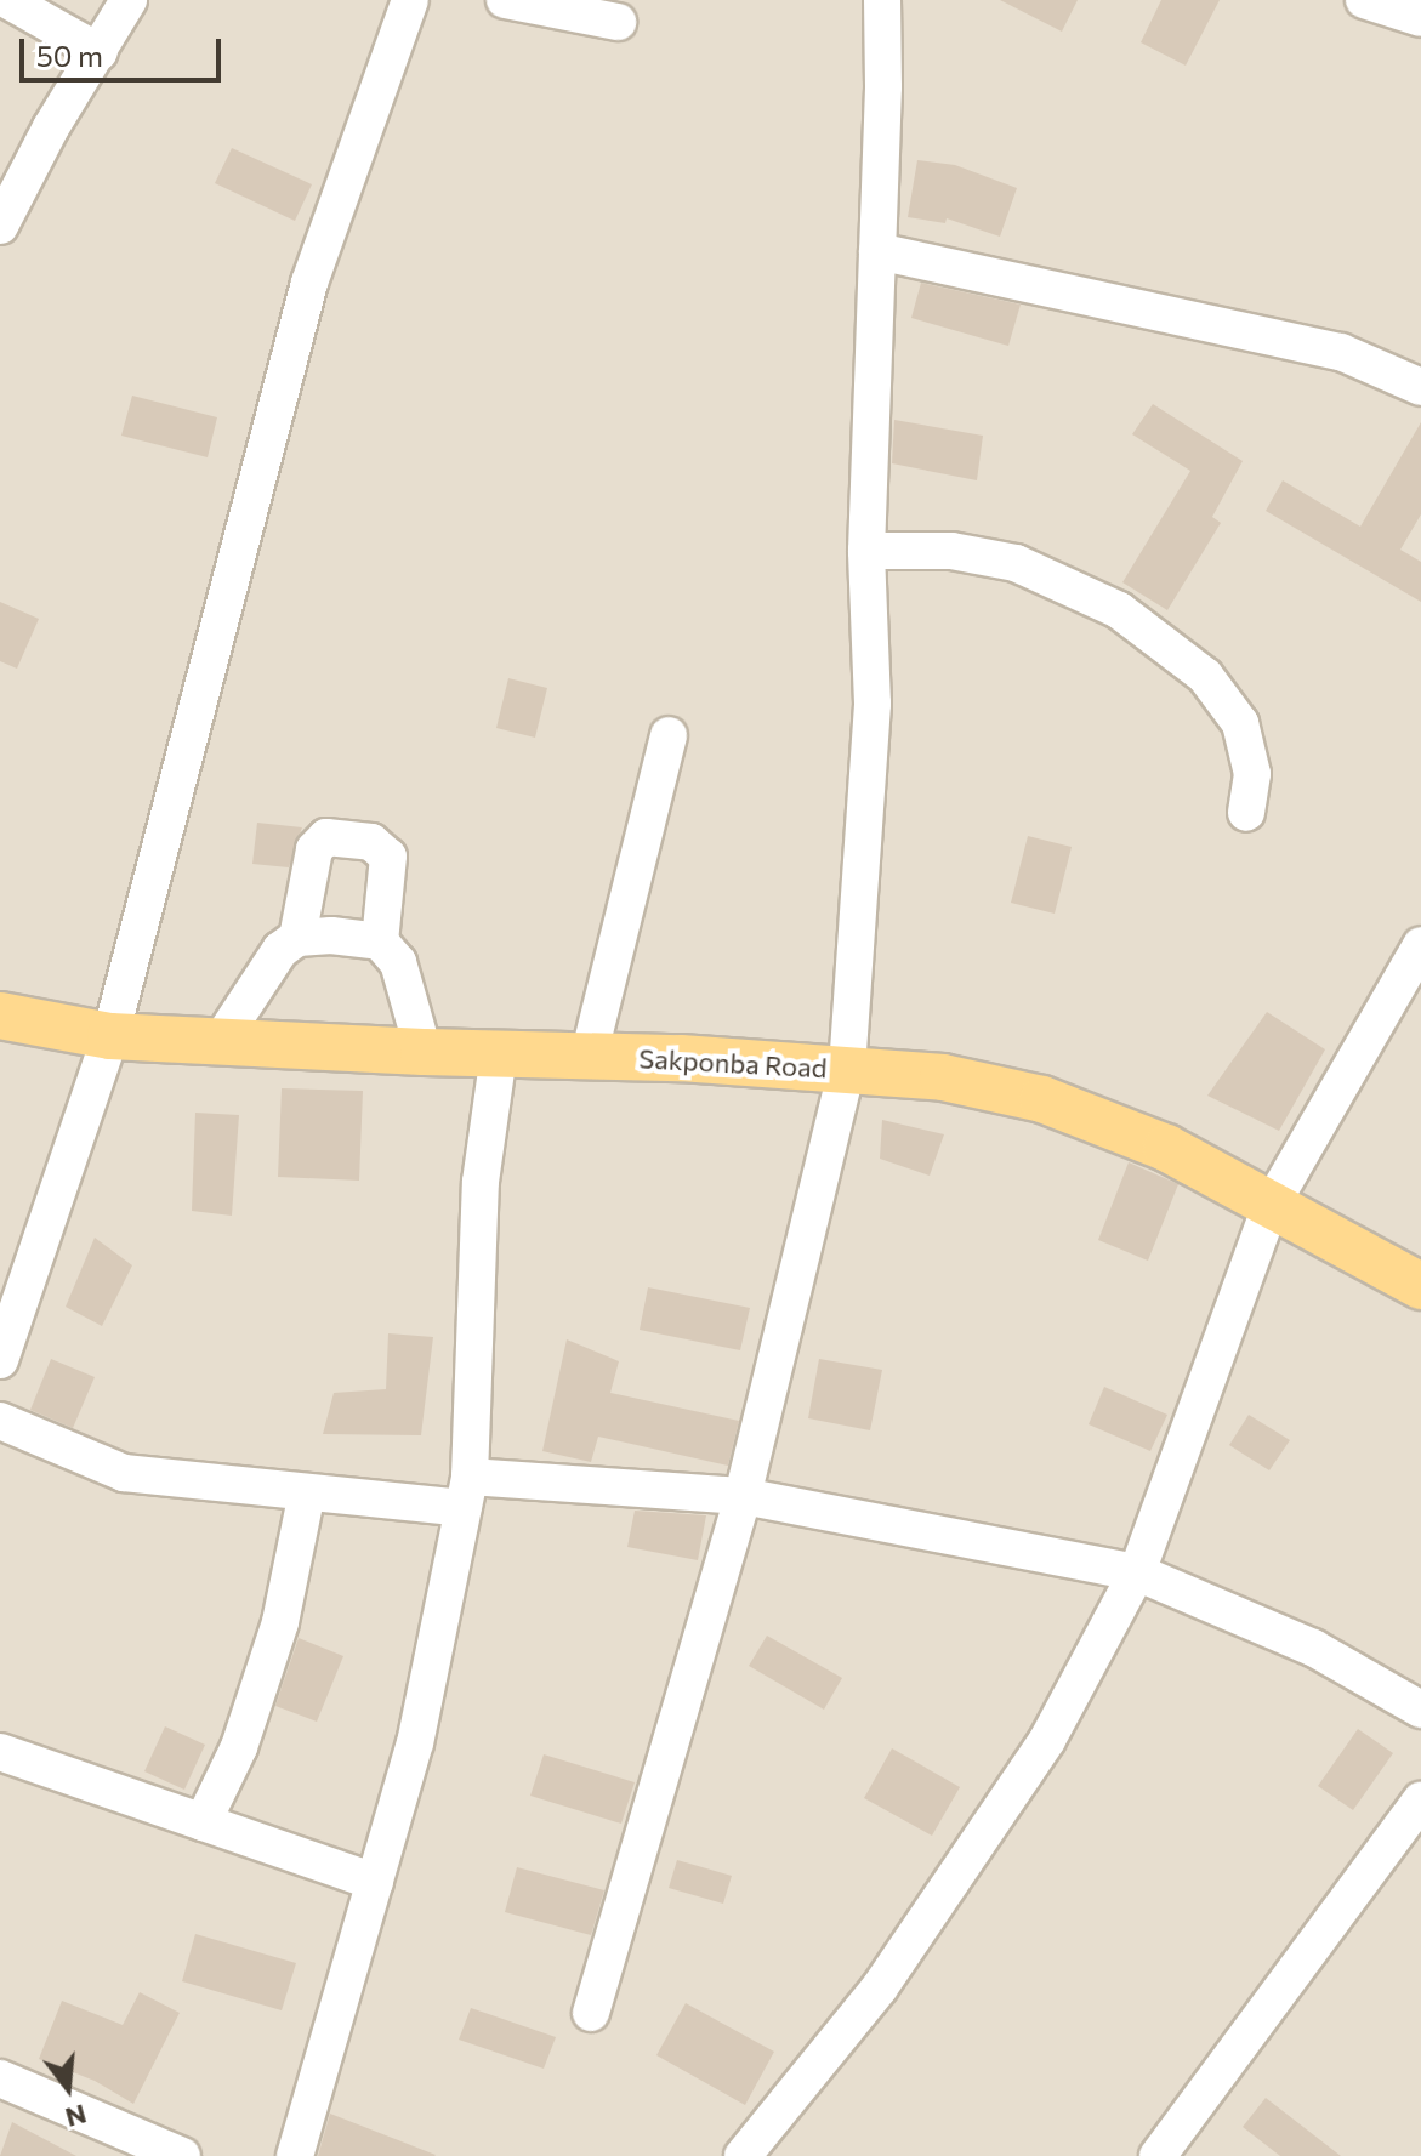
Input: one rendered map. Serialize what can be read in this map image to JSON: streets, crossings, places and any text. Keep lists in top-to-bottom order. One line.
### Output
{"streets":{"main road":["Sakponba Road"]},"scale_bar":"50 m","north":"bottom"}
